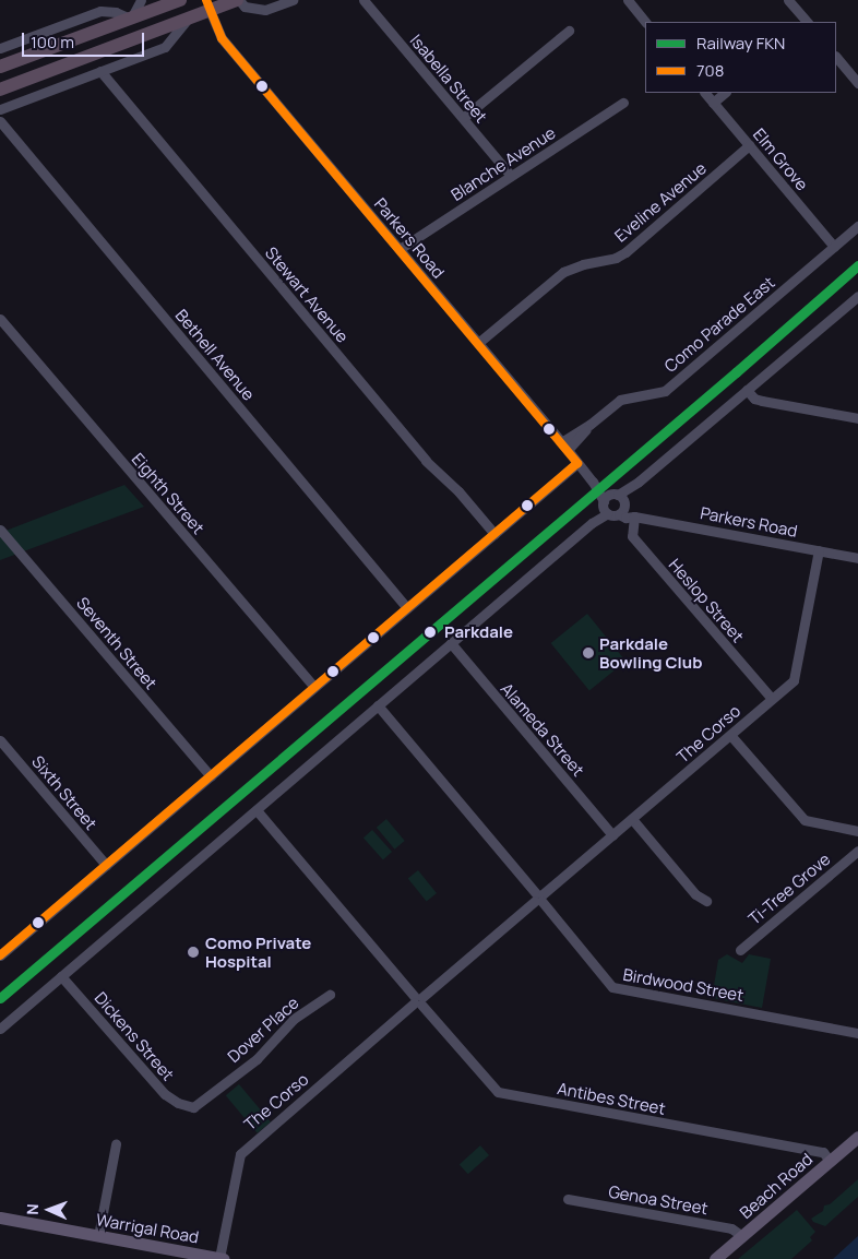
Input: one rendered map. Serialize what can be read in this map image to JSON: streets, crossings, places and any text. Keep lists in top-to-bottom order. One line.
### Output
{"streets":{"main road":["Beach Road","Warrigal Road"],"street":["Isabella Street","Elm Grove","Blanche Avenue","Eveline Avenue","Parkers Road","Stewart Avenue","Como Parade East","Bethell Avenue","Eighth Street","Heslop Street","Seventh Street","Alameda Street","The Corso","Sixth Street","Ti-Tree Grove","Birdwood Street","Dover Place","Dickens Street","Antibes Street","Genoa Street"]},"crossings":[["Isabella Street","Blanche Avenue"],["Elm Grove","Eveline Avenue"],["Elm Grove","Como Parade East"],["Blanche Avenue","Parkers Road"],["Eveline Avenue","Parkers Road"],["Parkers Road","Como Parade East"],["Parkers Road","Heslop Street"],["Parkers Road","The Corso"],["Heslop Street","The Corso"],["Alameda Street","The Corso"],["The Corso","Birdwood Street"],["The Corso","Antibes Street"],["The Corso","Warrigal Road"],["Dover Place","Dickens Street"],["Antibes Street","Beach Road"],["Beach Road","Genoa Street"]],"places":["Parkdale","Parkdale Bowling Club","Como Private Hospital"],"lines":["transit line 708","rail line FKN"],"legend":["Railway FKN","708"],"scale_bar":"100 m","north":"left"}
